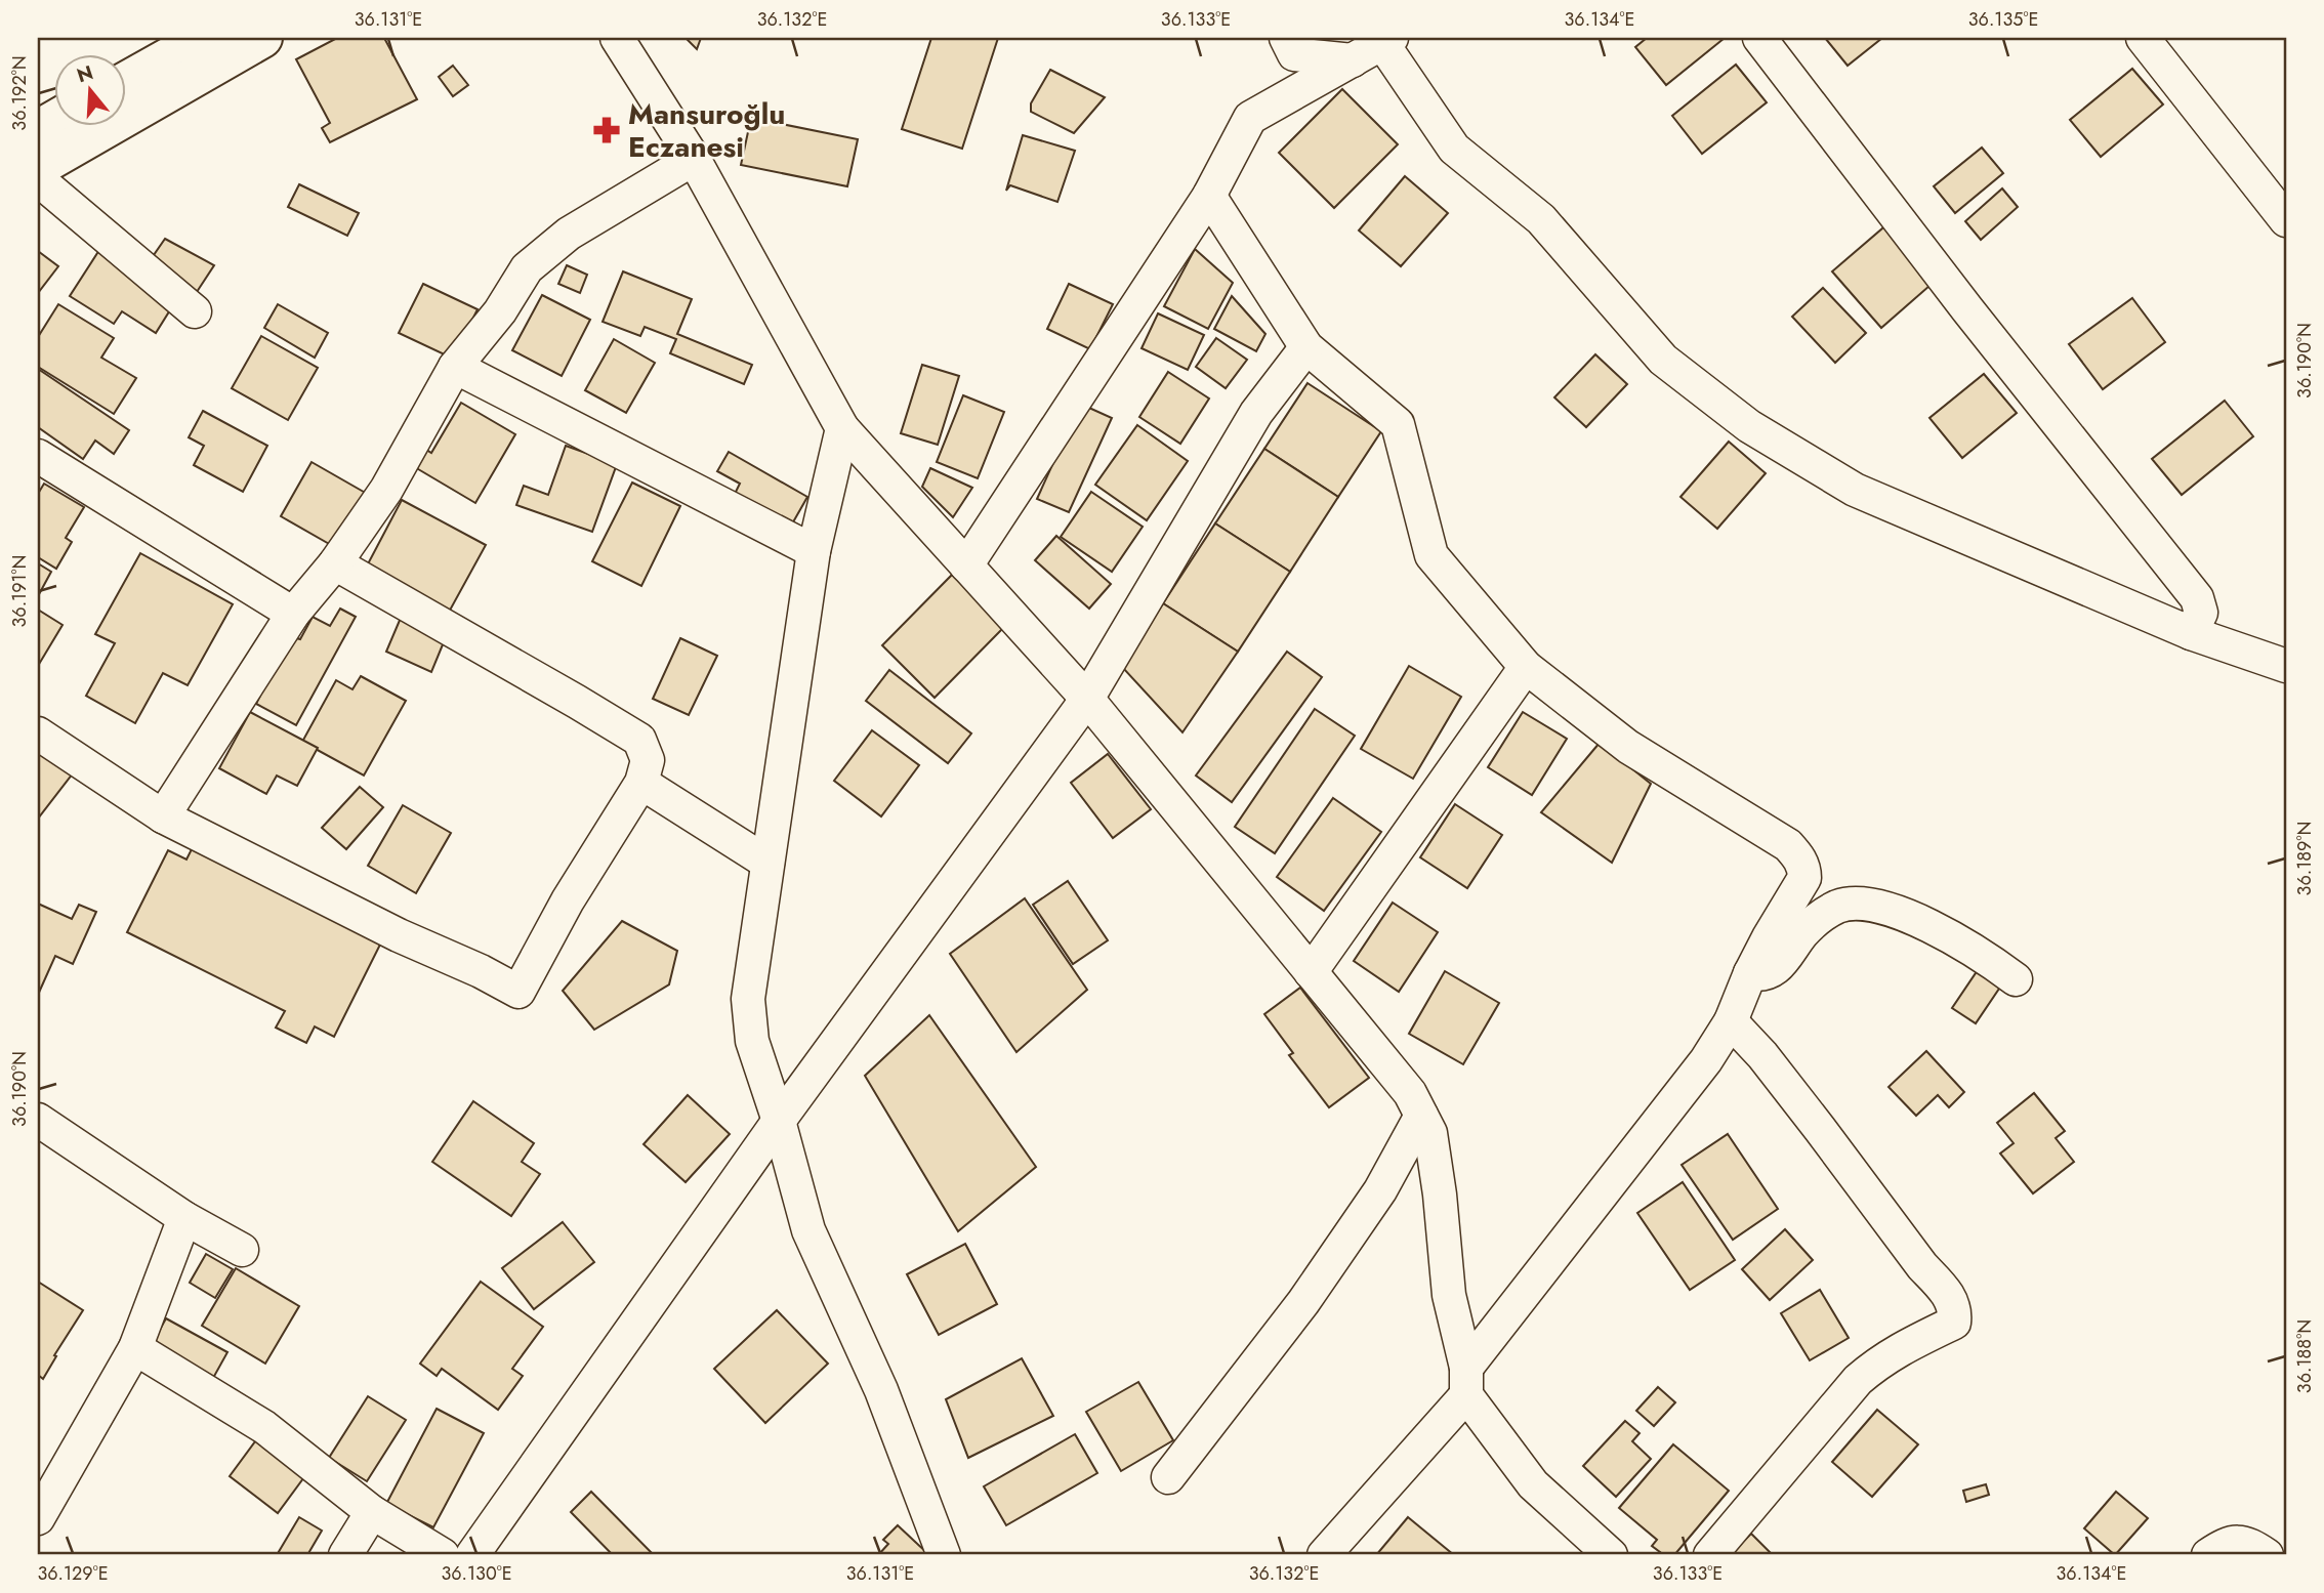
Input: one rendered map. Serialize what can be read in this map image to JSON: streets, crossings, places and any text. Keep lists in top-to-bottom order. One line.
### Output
{"places":{"pharmacy":["Mansuroğlu Eczanesi"]},"north":"top","coordinates":["36.131°E","36.132°E","36.133°E","36.134°E","36.135°E","36.192°N","36.190°N","36.191°N","36.189°N","36.188°N","36.129°E","36.130°E"]}
